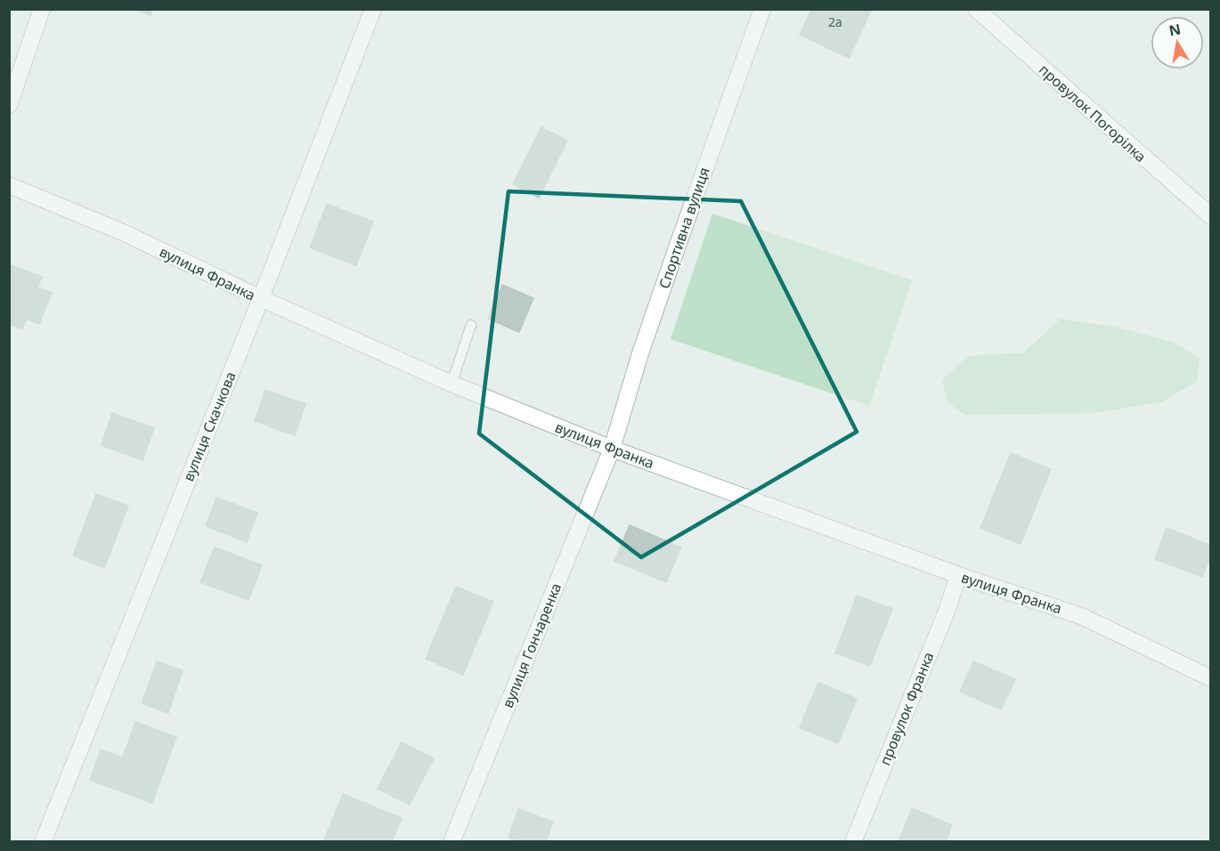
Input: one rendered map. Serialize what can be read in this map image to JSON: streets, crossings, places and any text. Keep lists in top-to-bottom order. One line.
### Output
{"streets":{"street":["провулок Погорілка","Спортивна вулиця","вулиця Франка","вулиця Скачкова","вулиця Гончаренка","провулок Франка"]},"crossings":[["Спортивна вулиця","вулиця Франка"],["Спортивна вулиця","вулиця Гончаренка"],["вулиця Франка","вулиця Скачкова"],["вулиця Франка","вулиця Гончаренка"],["вулиця Франка","провулок Франка"]],"house_numbers":["2а"],"north":"top"}
